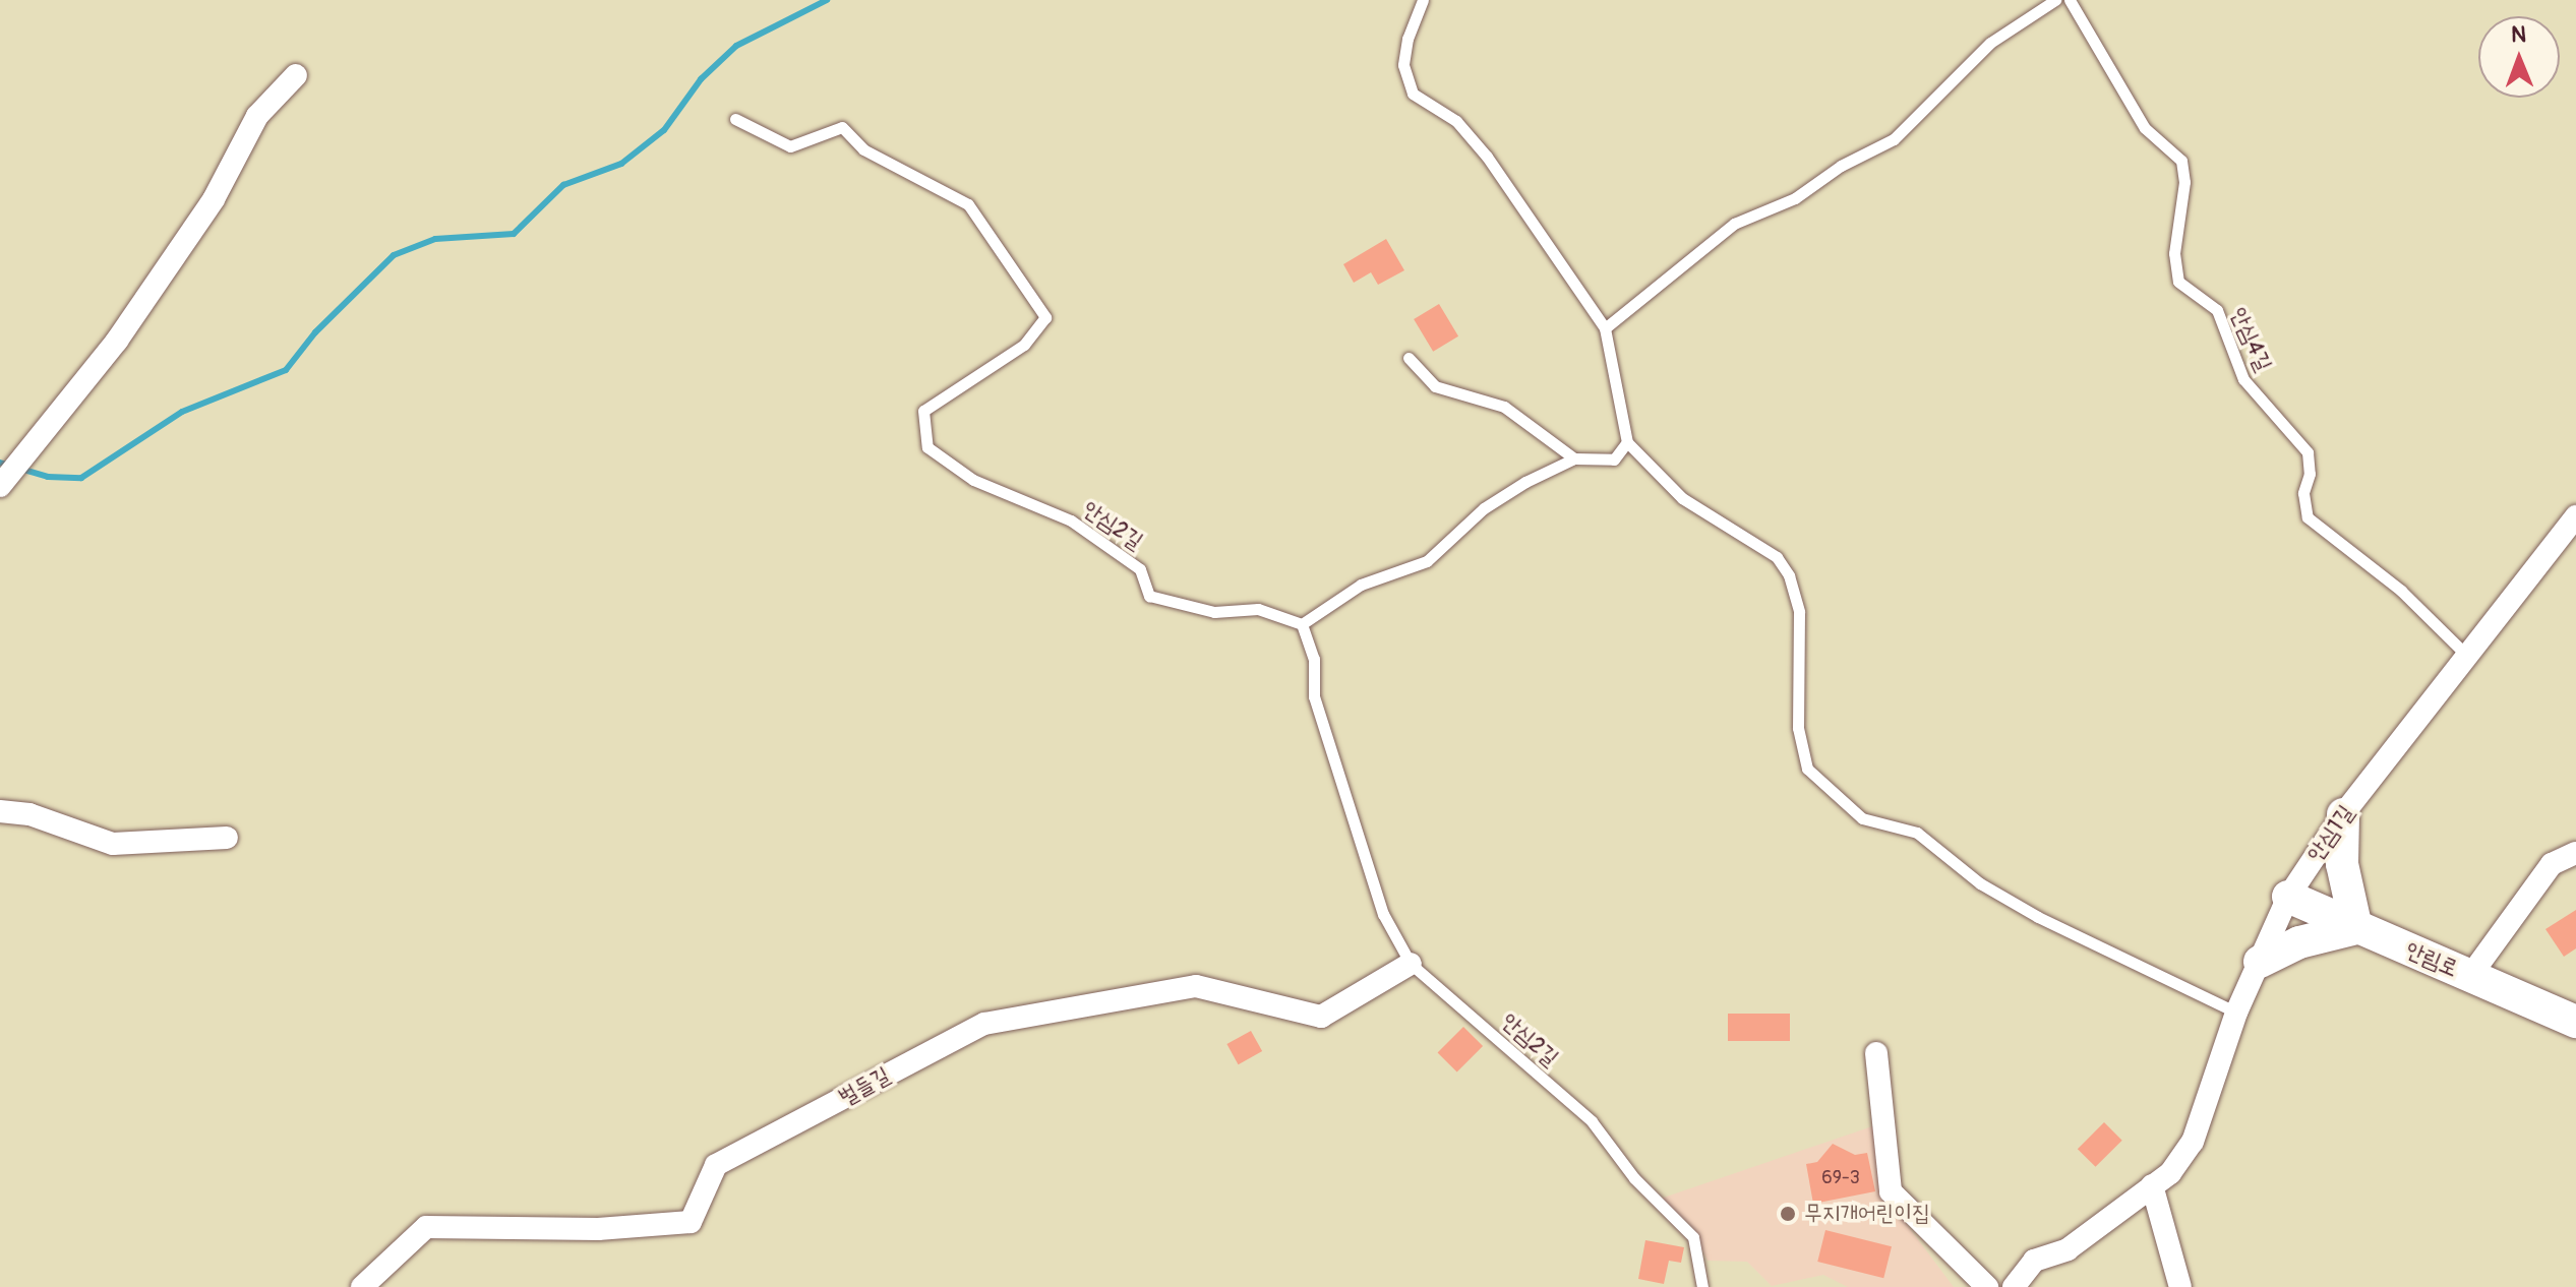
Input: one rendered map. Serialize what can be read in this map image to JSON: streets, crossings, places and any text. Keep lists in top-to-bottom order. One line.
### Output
{"streets":{"street":["안심1길","안림로","벌들길"],"lane":["안심4길","안심2길"]},"crossings":[["안심4길","안심1길"],["안심2길","벌들길"],["안심1길","안림로"]],"places":["무지개어린이집"],"house_numbers":["69-3"],"north":"top"}
